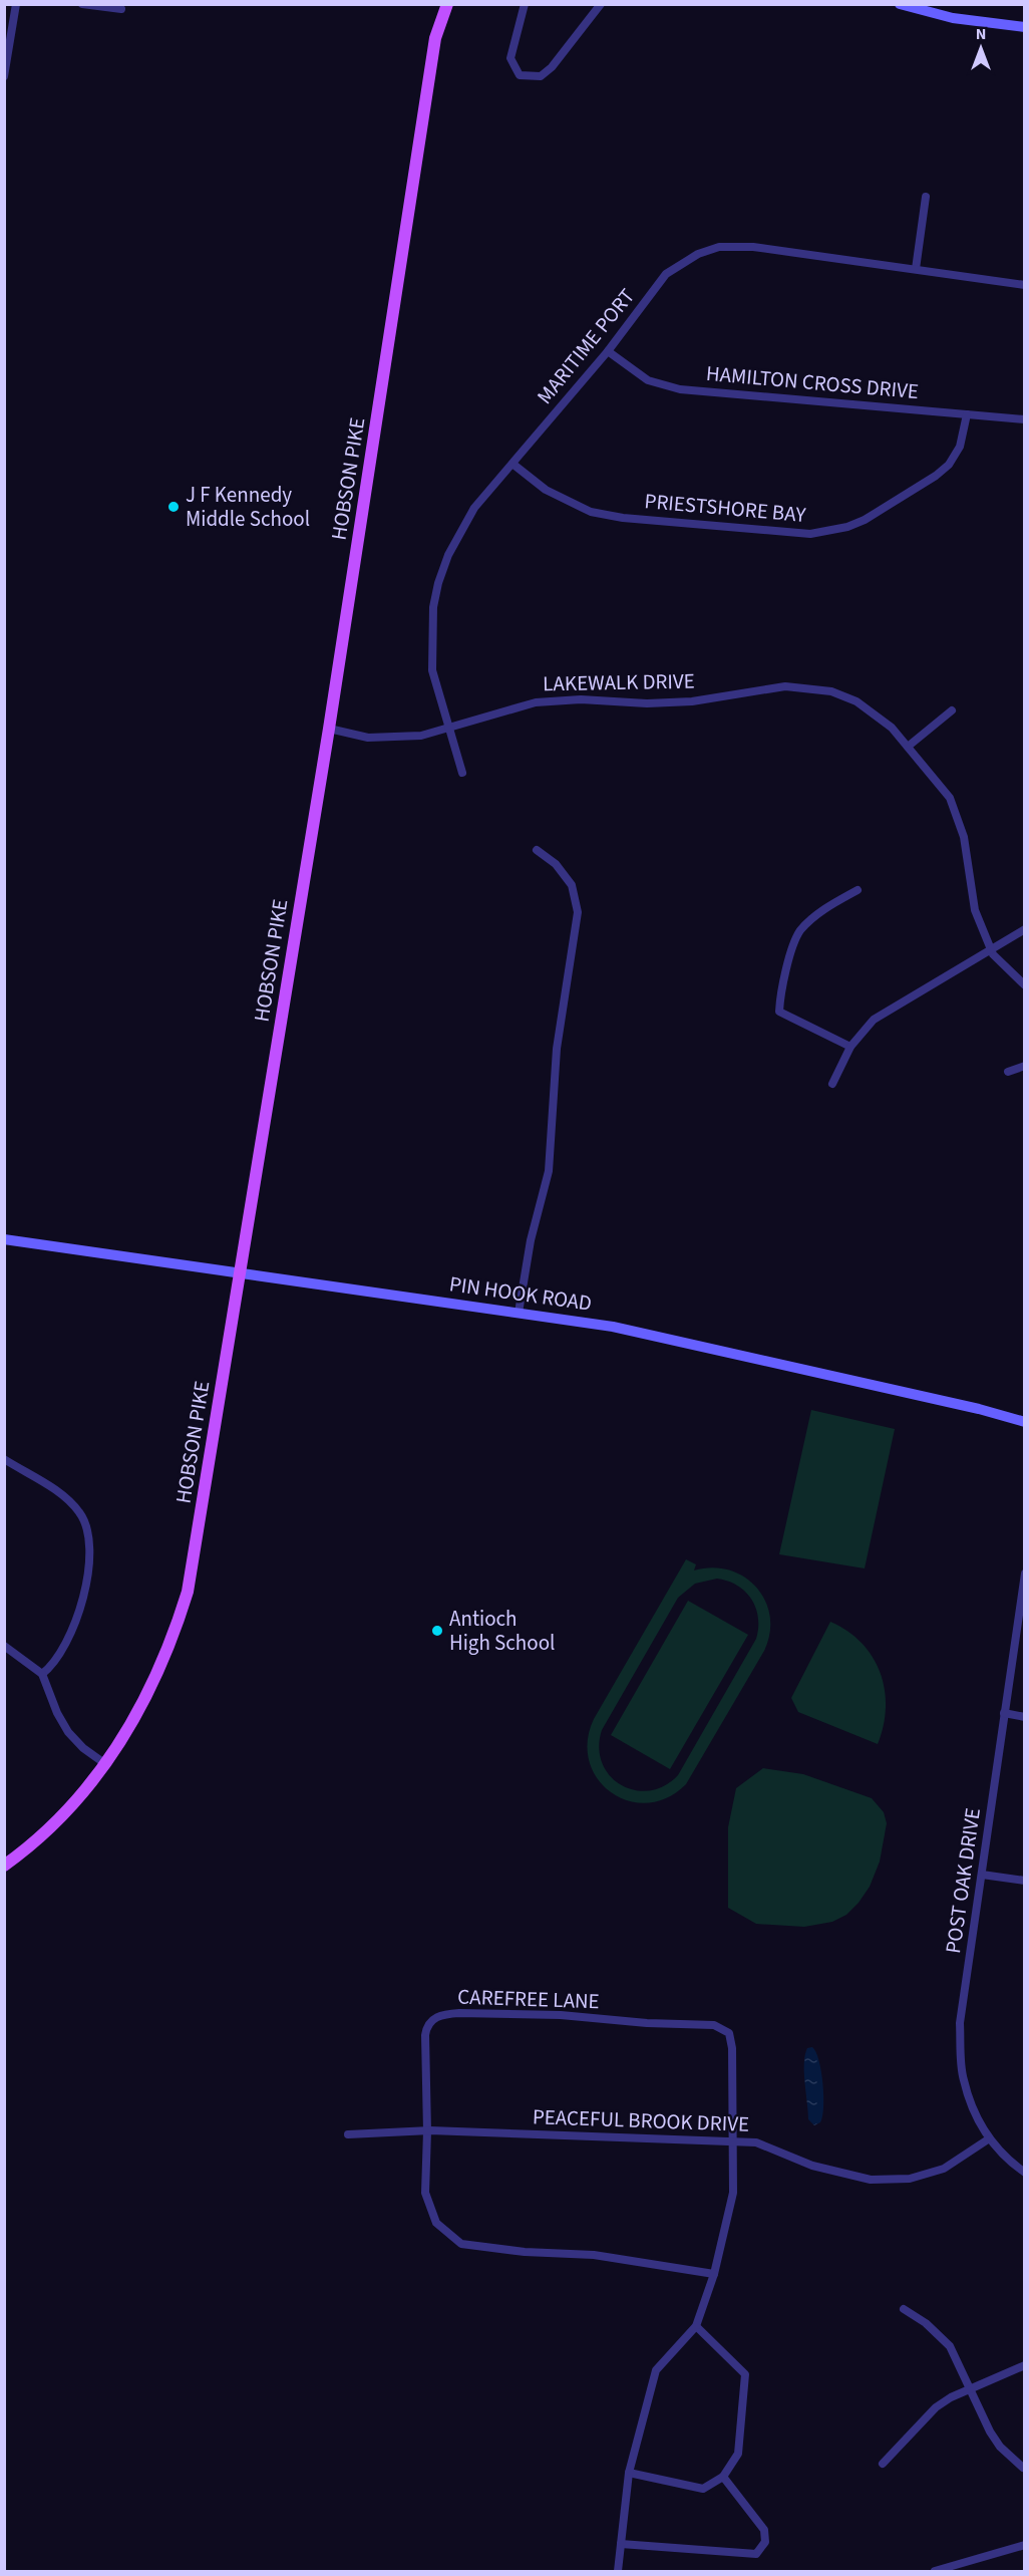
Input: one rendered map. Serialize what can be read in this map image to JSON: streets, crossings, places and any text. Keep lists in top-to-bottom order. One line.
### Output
{"streets":{"main road":["HOBSON PIKE"],"street":["MARITIME PORT","HAMILTON CROSS DRIVE","PRIESTSHORE BAY","LAKEWALK DRIVE","PIN HOOK ROAD","POST OAK DRIVE","CAREFREE LANE","PEACEFUL BROOK DRIVE"]},"crossings":[["MARITIME PORT","HAMILTON CROSS DRIVE"],["MARITIME PORT","PRIESTSHORE BAY"],["MARITIME PORT","LAKEWALK DRIVE"],["HAMILTON CROSS DRIVE","PRIESTSHORE BAY"],["HOBSON PIKE","LAKEWALK DRIVE"],["HOBSON PIKE","PIN HOOK ROAD"],["POST OAK DRIVE","PEACEFUL BROOK DRIVE"],["CAREFREE LANE","PEACEFUL BROOK DRIVE"]],"places":["J F Kennedy Middle School","Antioch High School"],"north":"top"}
